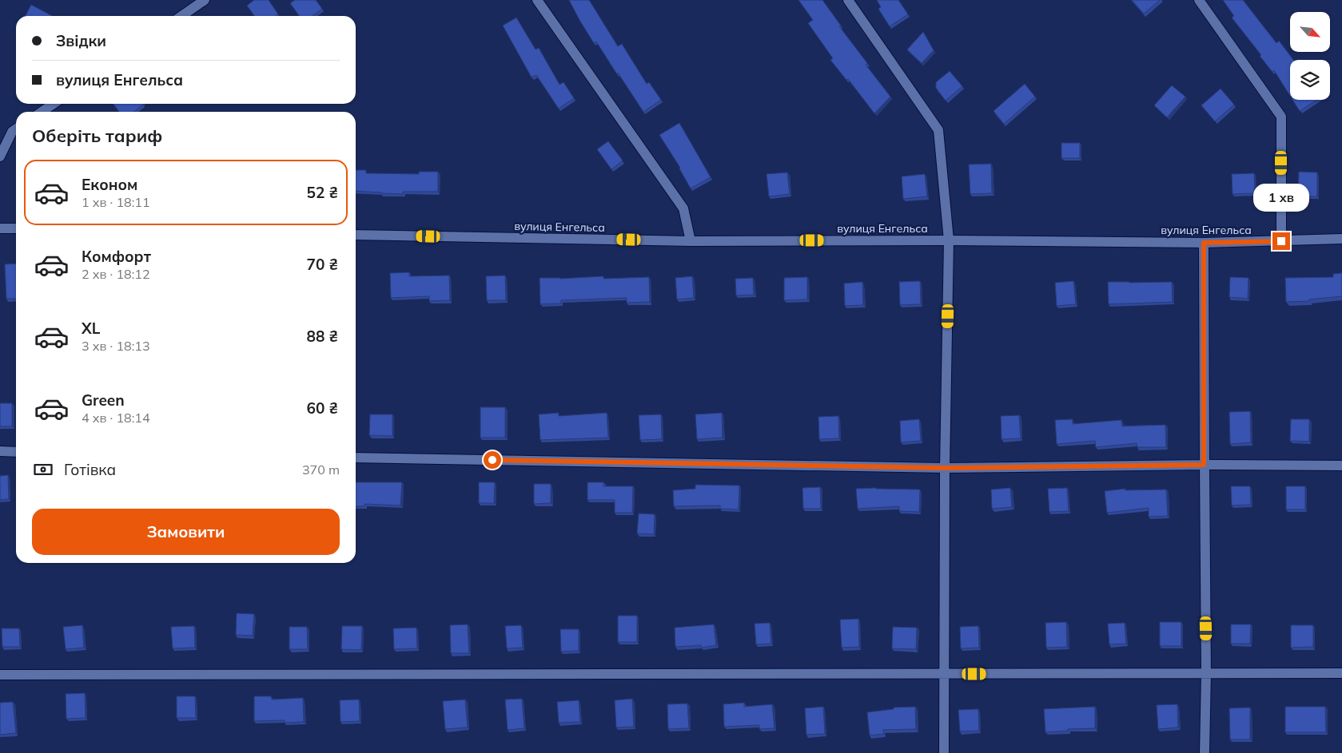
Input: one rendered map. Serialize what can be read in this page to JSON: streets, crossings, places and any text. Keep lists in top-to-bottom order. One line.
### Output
{"streets":{"street":["вулиця Енгельса"]},"north":"bottom right","page":{"banner":["Звідки","вулиця Енгельса"],"heading":"Оберіть тариф","list":[{"name":"Економ","note":"1 хв · 18:11","value":"52 ₴"},{"name":"Комфорт","note":"2 хв · 18:12","value":"70 ₴"},{"name":"XL","note":"3 хв · 18:13","value":"88 ₴"},{"name":"Green","note":"4 хв · 18:14","value":"60 ₴"}],"bubble":"1 хв","pay":["Готівка","370 m"],"buttons":"Замовити"}}
